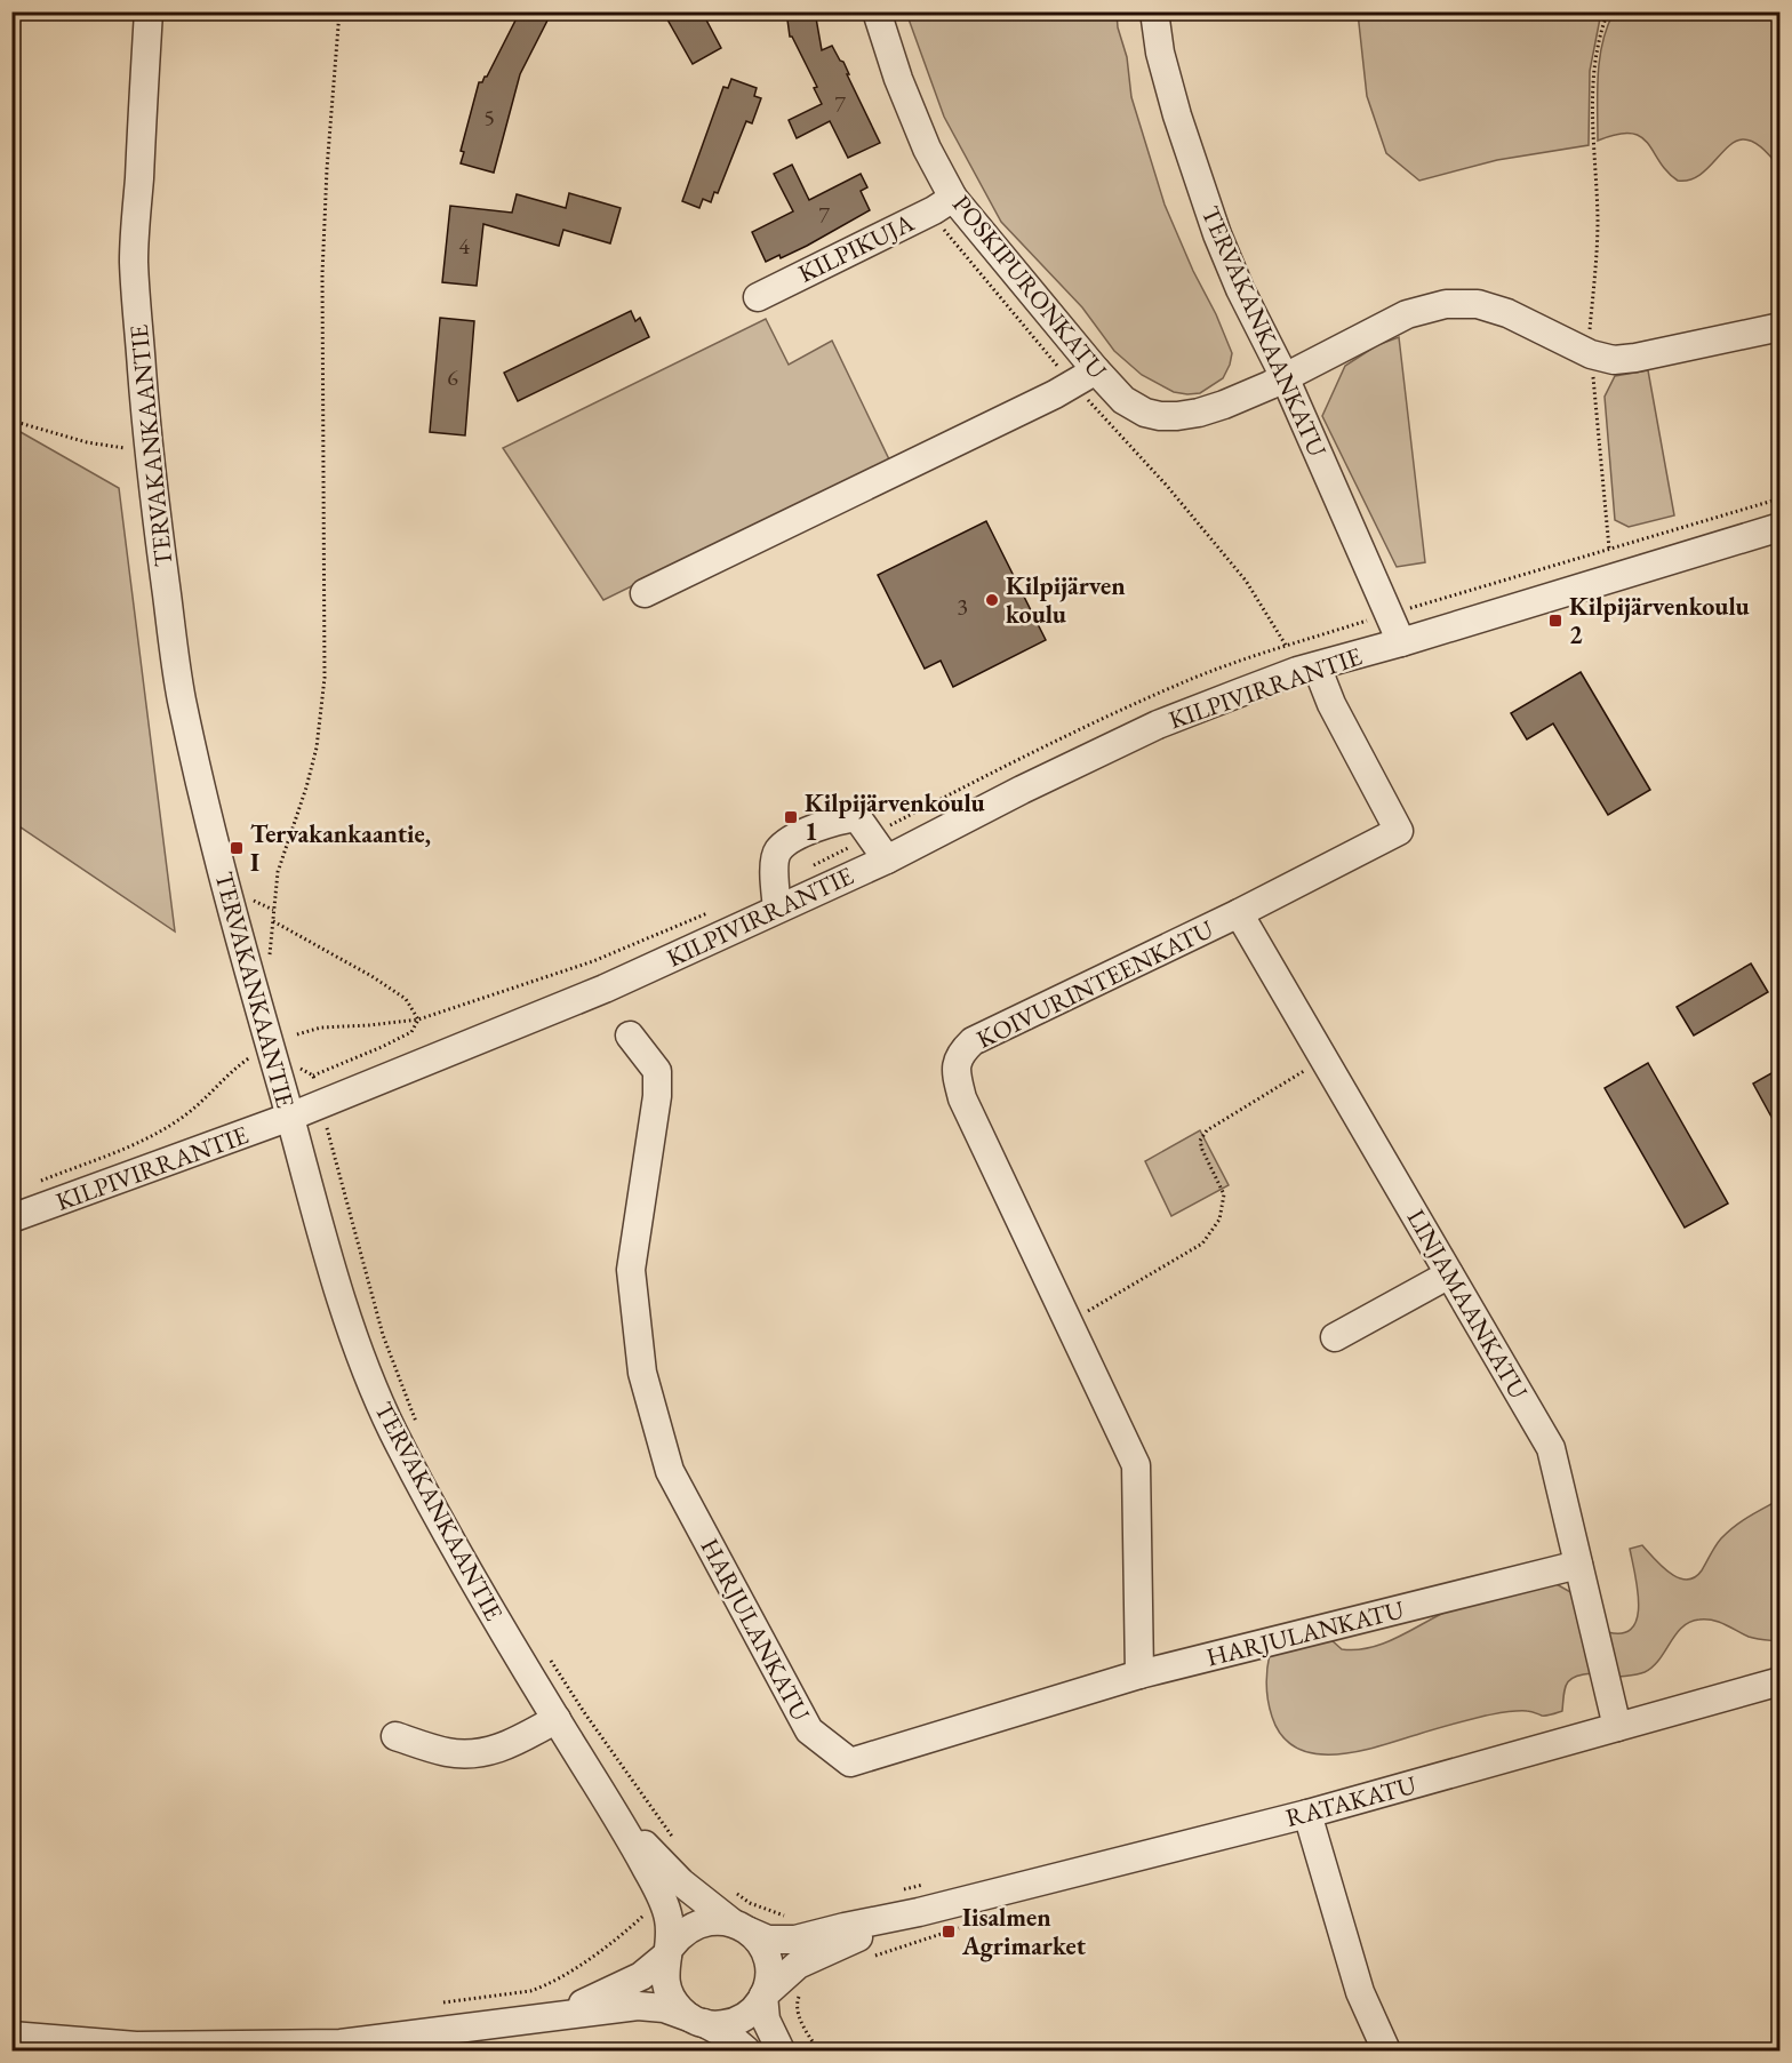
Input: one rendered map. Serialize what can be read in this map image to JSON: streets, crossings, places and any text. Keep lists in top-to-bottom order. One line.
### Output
{"streets":{"street":["KILPIKUJA","POSKIPURONKATU","TERVAKANKAANKATU","TERVAKANKAANTIE","KILPIVIRRANTIE","KOIVURINTEENKATU","LINJAMAANKATU","HARJULANKATU","RATAKATU"]},"crossings":[["KILPIKUJA","POSKIPURONKATU"],["POSKIPURONKATU","TERVAKANKAANKATU"],["TERVAKANKAANKATU","KILPIVIRRANTIE"],["TERVAKANKAANTIE","KILPIVIRRANTIE"],["TERVAKANKAANTIE","RATAKATU"],["KILPIVIRRANTIE","KOIVURINTEENKATU"],["KOIVURINTEENKATU","LINJAMAANKATU"],["KOIVURINTEENKATU","HARJULANKATU"],["LINJAMAANKATU","HARJULANKATU"],["LINJAMAANKATU","RATAKATU"]],"places":{"other":["Kilpijärven koulu"],"transit":["Kilpijärvenkoulu 2","Kilpijärvenkoulu 1","Tervakankaantie, I","Iisalmen Agrimarket"]},"house_numbers":["7","5","7","4","6","3"]}
